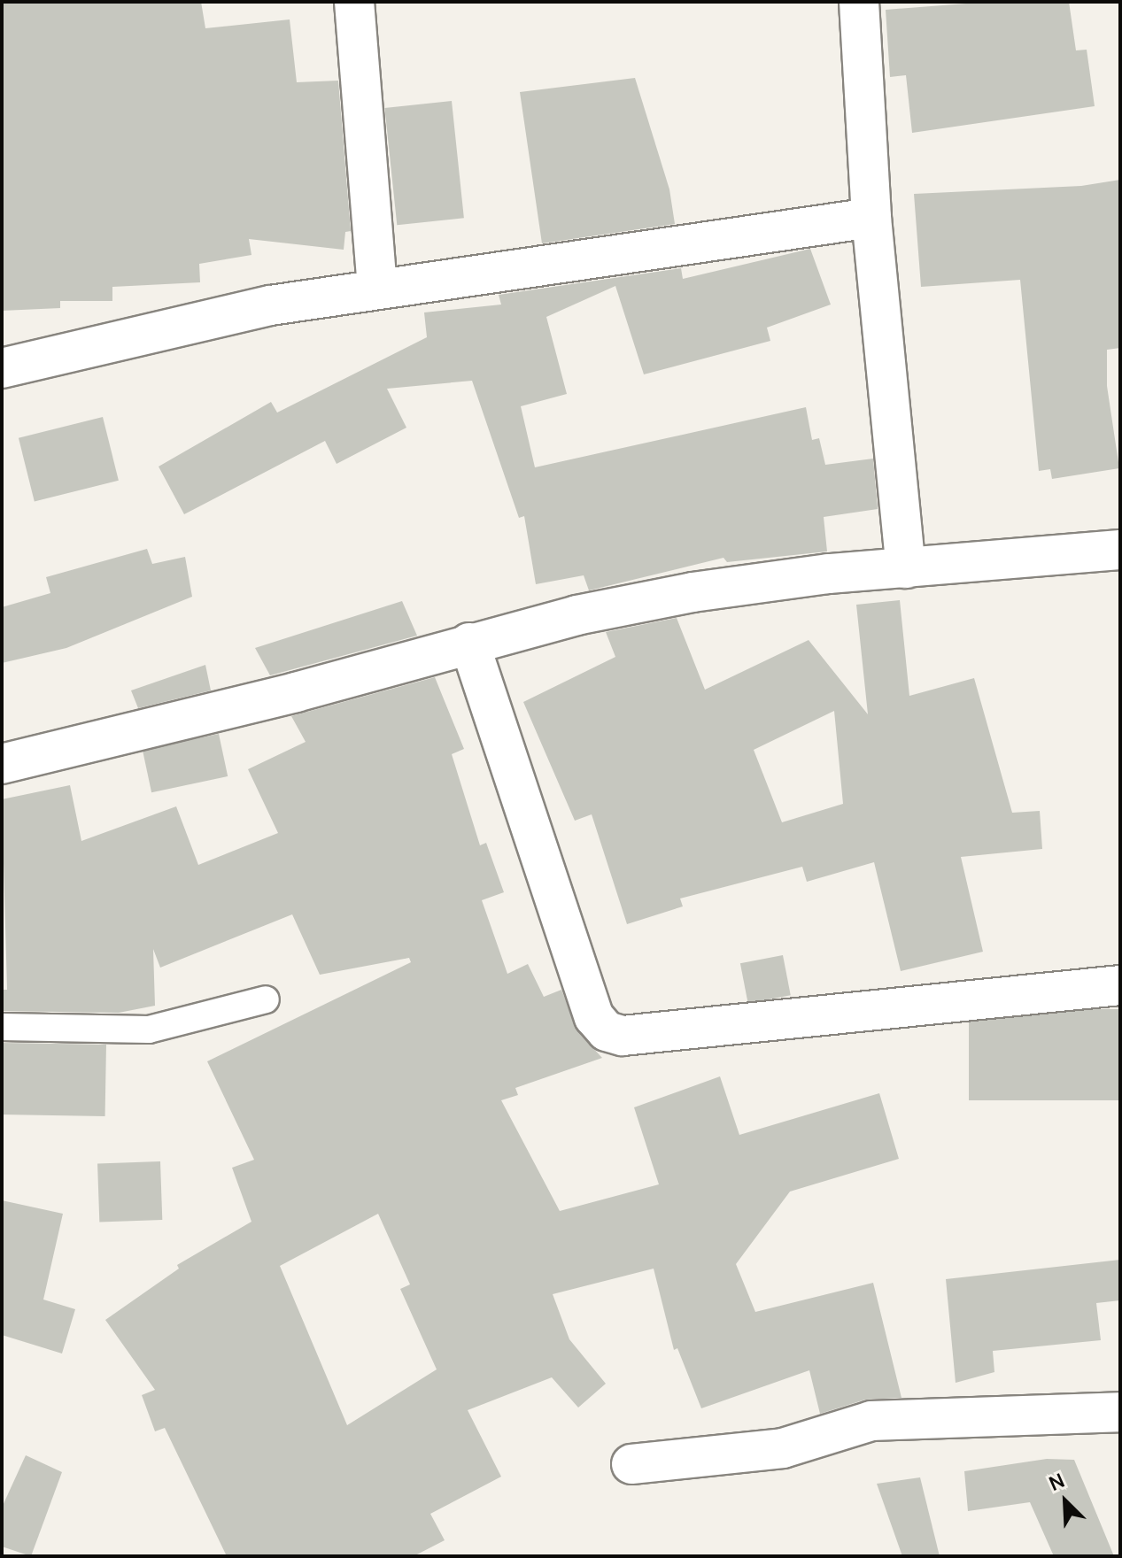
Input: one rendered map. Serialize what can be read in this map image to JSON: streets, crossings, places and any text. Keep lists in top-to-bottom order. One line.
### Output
{"north":"top left"}
